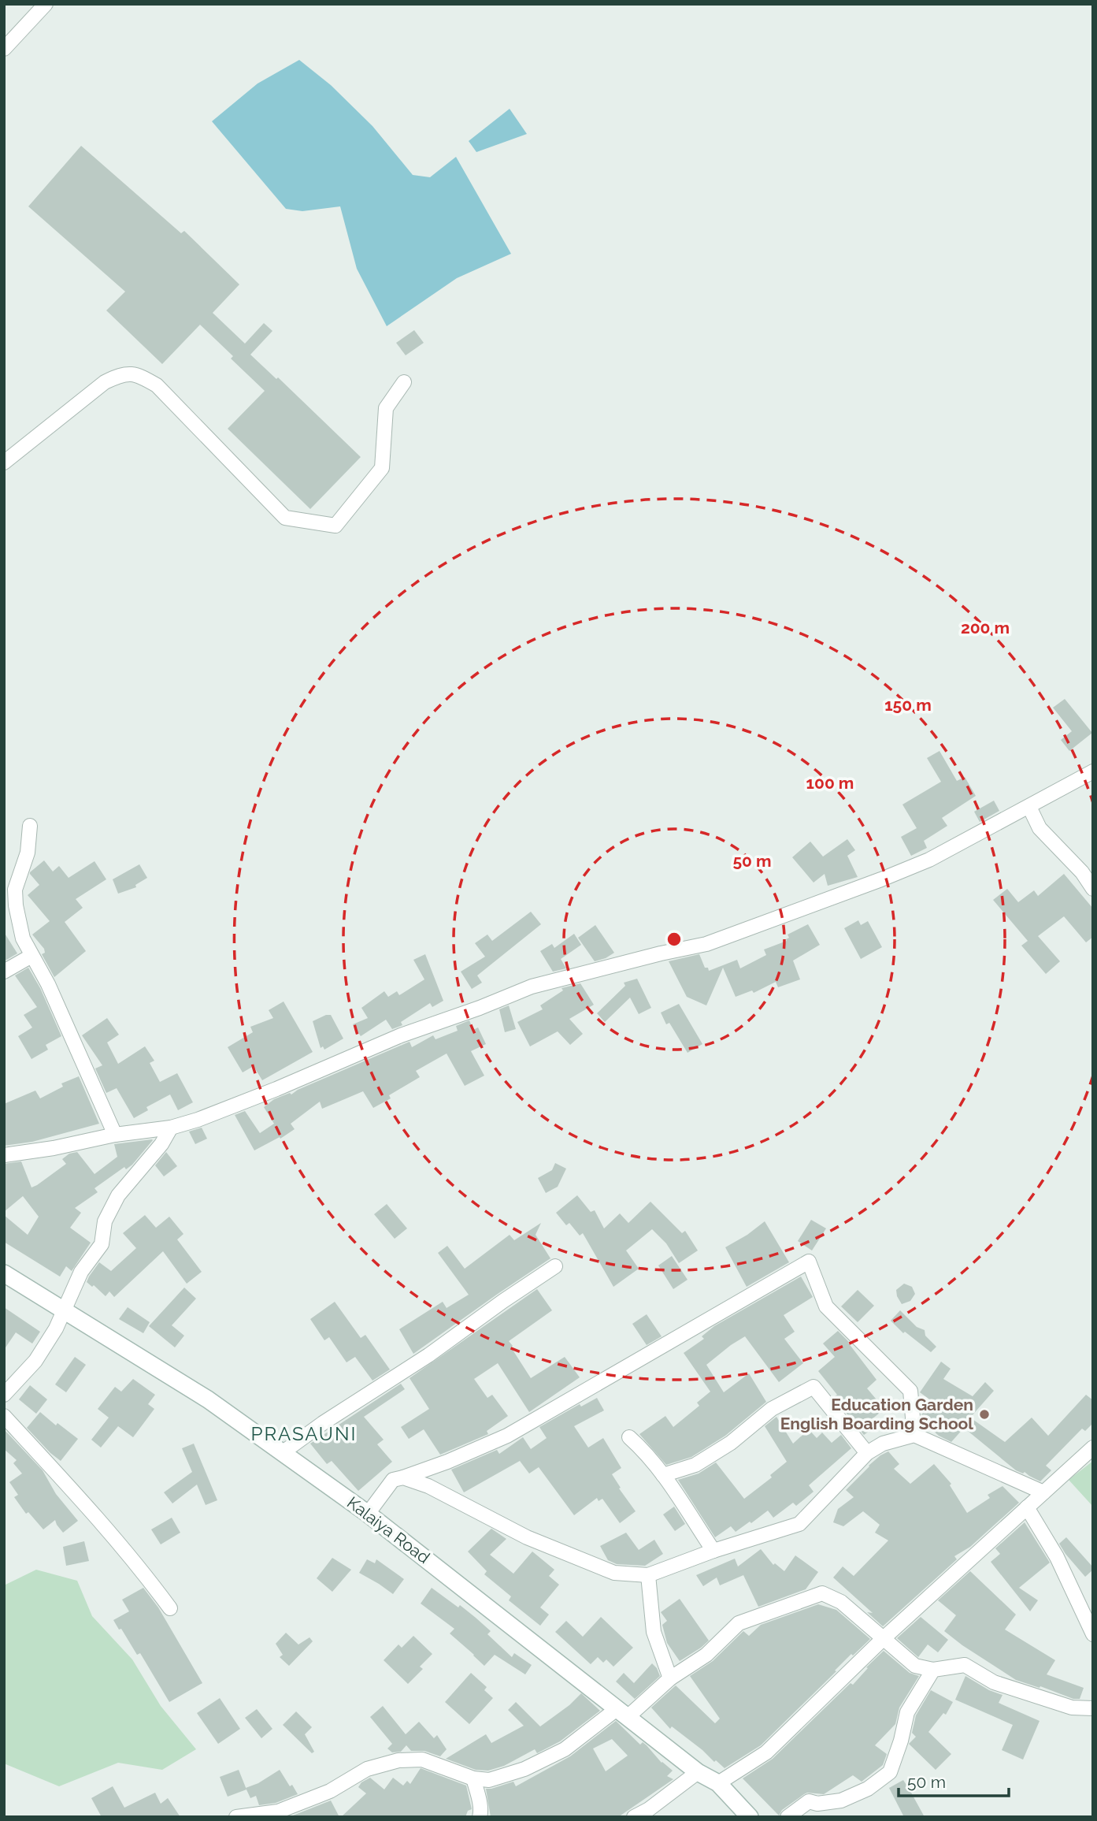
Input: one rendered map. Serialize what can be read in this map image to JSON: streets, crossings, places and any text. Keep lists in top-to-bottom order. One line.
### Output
{"streets":{"main road":["Kalaiya Road"]},"districts":["PRASAUNI"],"places":["Education Garden English Boarding School"],"scale_bar":"50 m","rings":["200 m","150 m","100 m","50 m"]}
